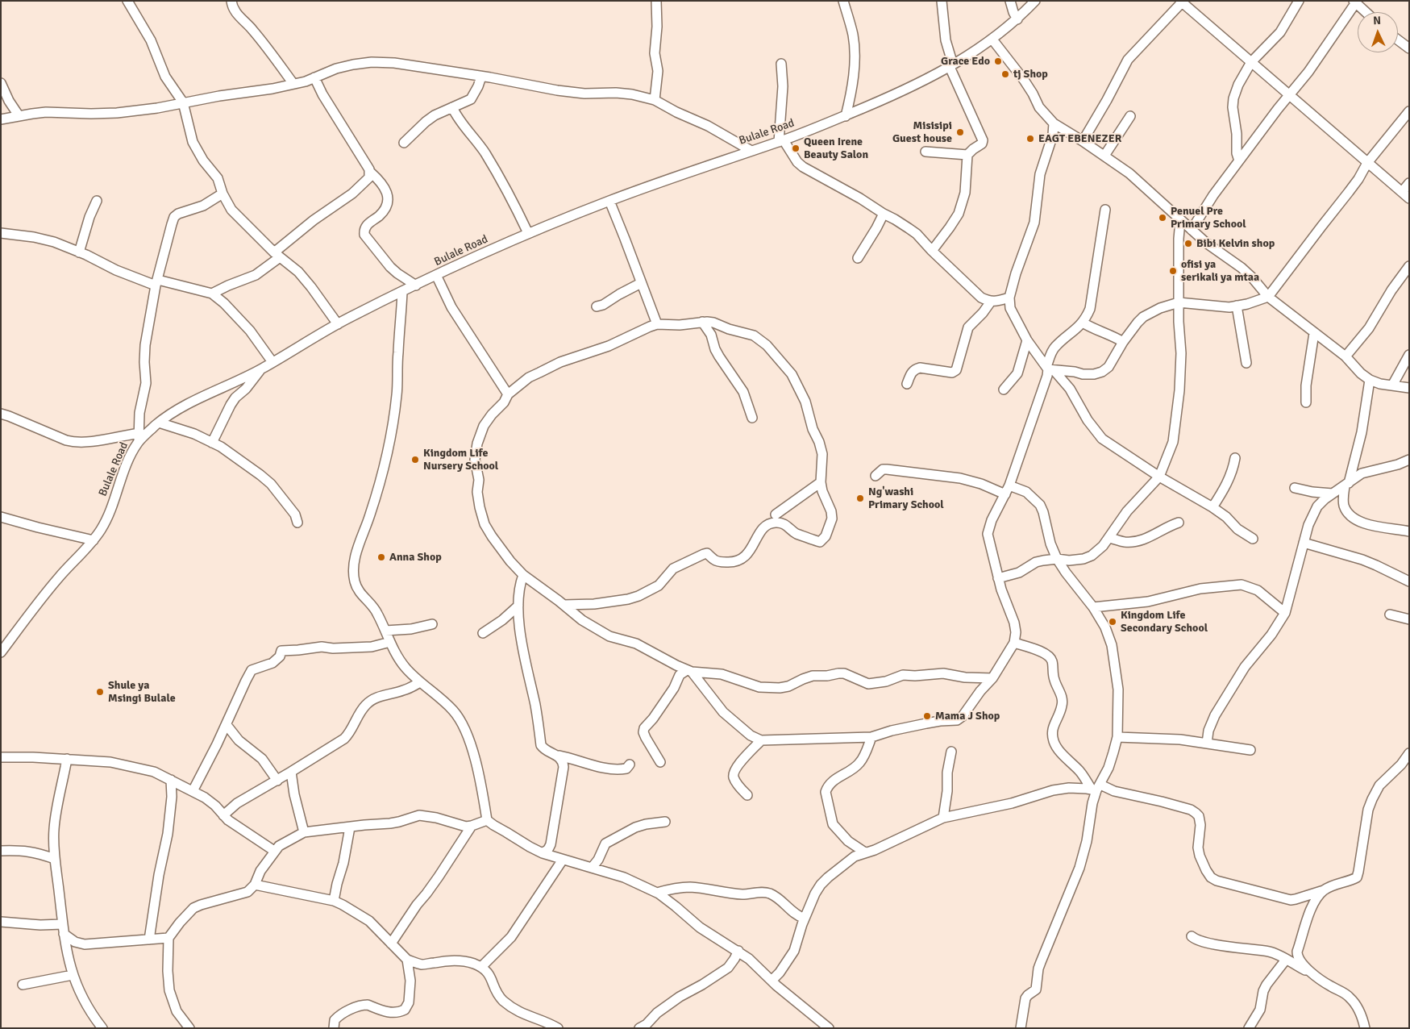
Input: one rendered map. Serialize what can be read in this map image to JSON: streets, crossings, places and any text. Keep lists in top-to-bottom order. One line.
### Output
{"streets":{"street":["Bulale Road"]},"places":["Grace Edo","tj Shop","Misisipi Guest house","EAGT EBENEZER","Queen Irene Beauty Salon","Penuel Pre Primary School","Bibi Kelvin shop","ofisi ya serikali ya mtaa","Kingdom Life Nursery School","Ng'washi Primary School","Anna Shop","Kingdom Life Secondary School","Shule ya Msingi Bulale","Mama J Shop"],"north":"top"}
